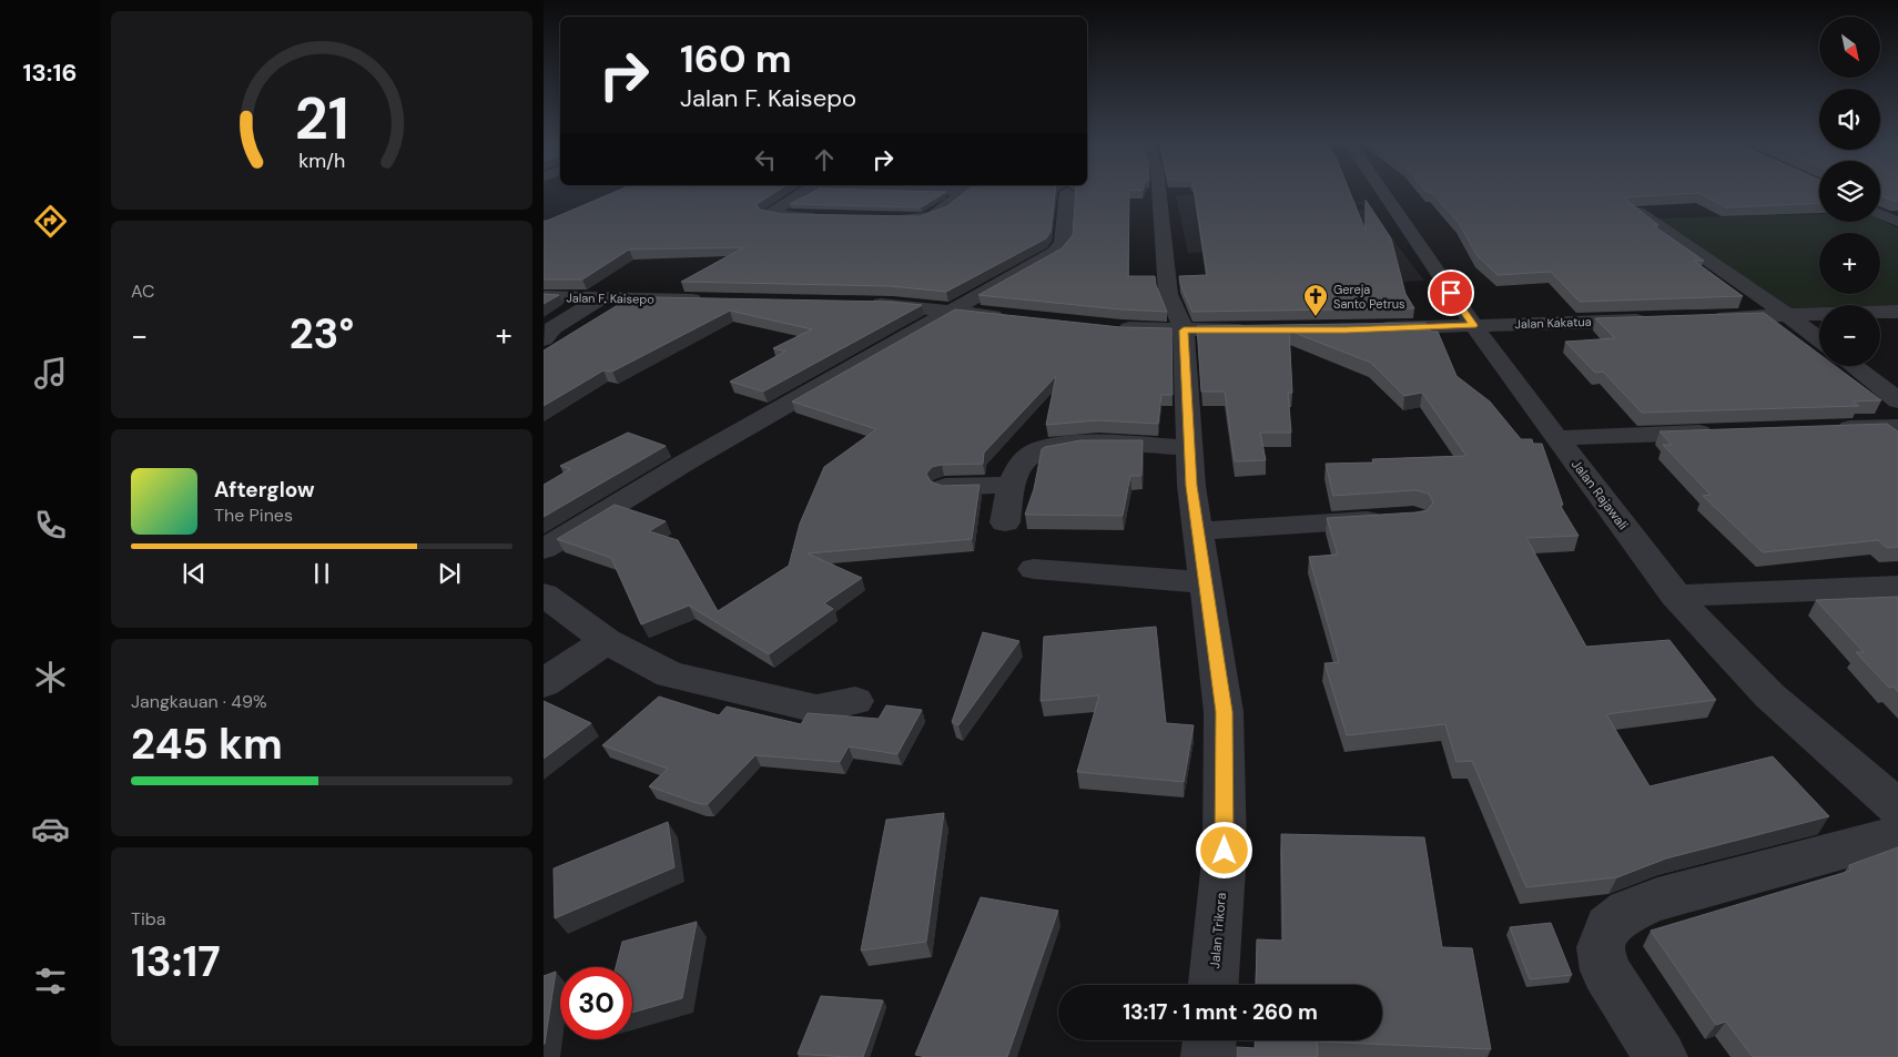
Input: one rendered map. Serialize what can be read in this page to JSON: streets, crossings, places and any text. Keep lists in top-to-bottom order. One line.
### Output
{"streets":{"street":["Jalan F. Kaisepo","Jalan Kakatua","Jalan Rajawali","Jalan Trikora"]},"crossings":[["Jalan Kakatua","Jalan Rajawali"]],"places":{"church":["Gereja Santo Petrus"]},"north":"bottom right","page":{"tabs":"13:16","map_buttons":["+","−"],"turn":["160 m","Jalan F. Kaisepo"],"tile":["AC",["Jangkauan · 49%","245 km"],["Tiba","13:17"]],"heat":["−","23°","+"],"song":["Afterglow","The Pines"],"limit":"30","trip":"13:17 · 1 mnt · 260 m","gauge":["21","km/h"]}}
